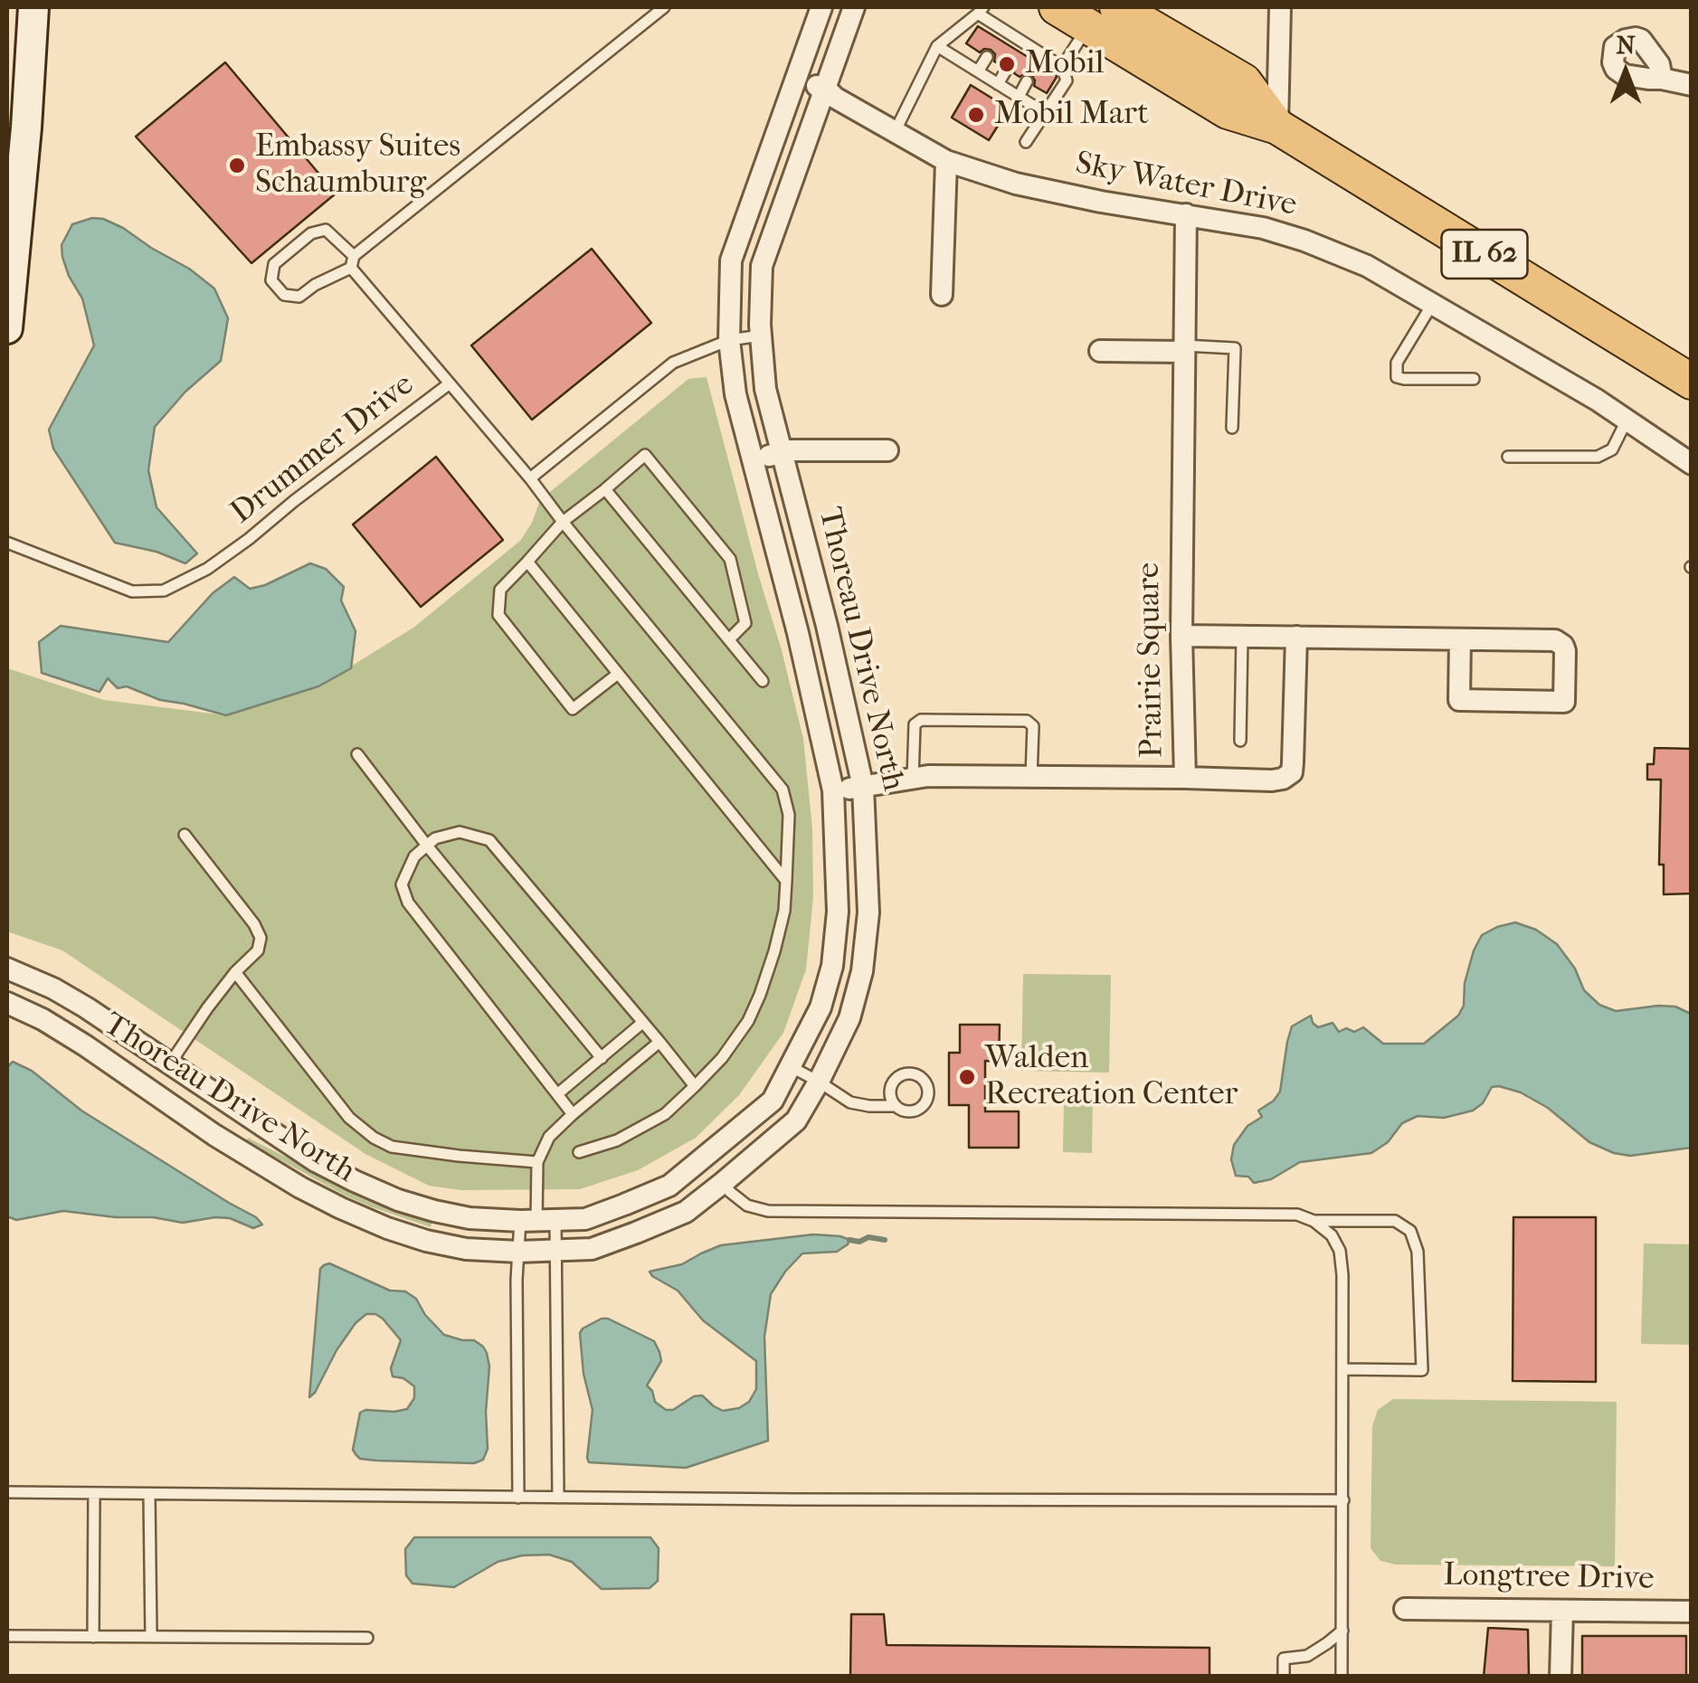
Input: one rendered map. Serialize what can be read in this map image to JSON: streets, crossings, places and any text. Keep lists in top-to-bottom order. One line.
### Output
{"streets":{"main road":["IL 62"],"street":["Sky Water Drive","Thoreau Drive North","Prairie Square","Longtree Drive"],"lane":["Drummer Drive"]},"crossings":[["Sky Water Drive","Thoreau Drive North"],["Sky Water Drive","Prairie Square"]],"places":["Mobil","Mobil Mart","Embassy Suites Schaumburg","Walden Recreation Center"],"north":"top"}
